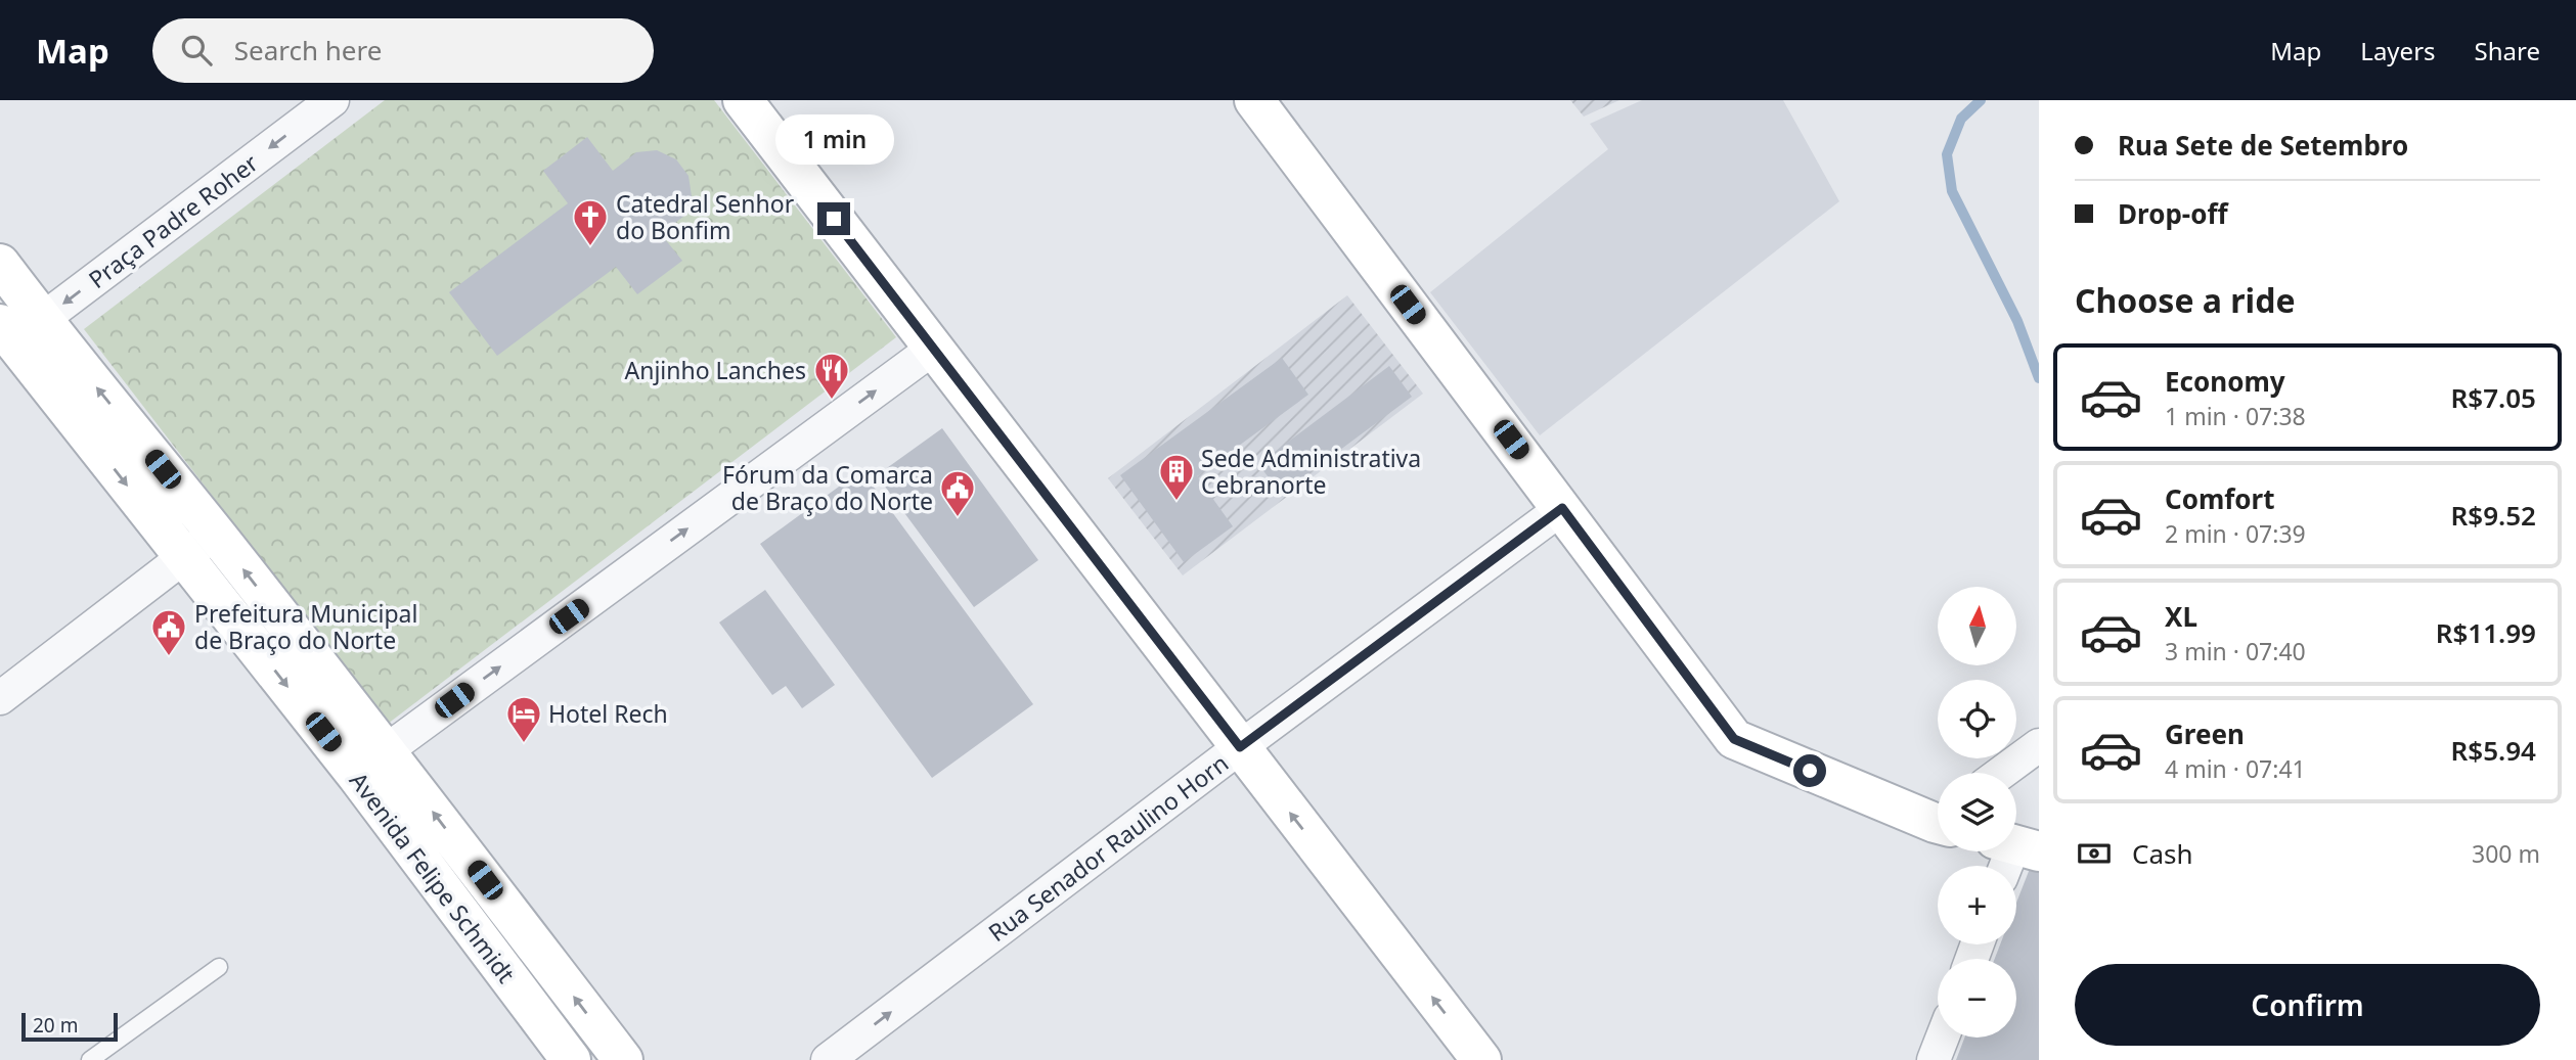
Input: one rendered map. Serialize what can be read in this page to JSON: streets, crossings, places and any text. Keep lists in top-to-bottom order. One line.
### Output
{"streets":{"street":["Praça Padre Roher","Rua Senador Raulino Horn","Avenida Felipe Schmidt"]},"crossings":[["Praça Padre Roher","Avenida Felipe Schmidt"]],"one_way":["Praça Padre Roher","Rua Senador Raulino Horn"],"places":{"church":["Catedral Senhor do Bonfim"],"restaurant":["Anjinho Lanches"],"building":["Sede Administrativa Cebranorte"],"public building":["Fórum da Comarca de Braço do Norte","Prefeitura Municipal de Braço do Norte"],"hotel":["Hotel Rech"]},"scale_bar":"20 m","north":"top","page":{"header":"Map","search":"Search here","nav":["Map","Layers","Share"],"banner":["Rua Sete de Setembro","Drop-off"],"bubble":"1 min","heading":"Choose a ride","list":[{"name":"Economy","note":"1 min · 07:38","value":"R$7.05"},{"name":"Comfort","note":"2 min · 07:39","value":"R$9.52"},{"name":"XL","note":"3 min · 07:40","value":"R$11.99"},{"name":"Green","note":"4 min · 07:41","value":"R$5.94"}],"map_buttons":["+","−"],"pay":["Cash","300 m"],"buttons":"Confirm","scale":"20 m"}}
